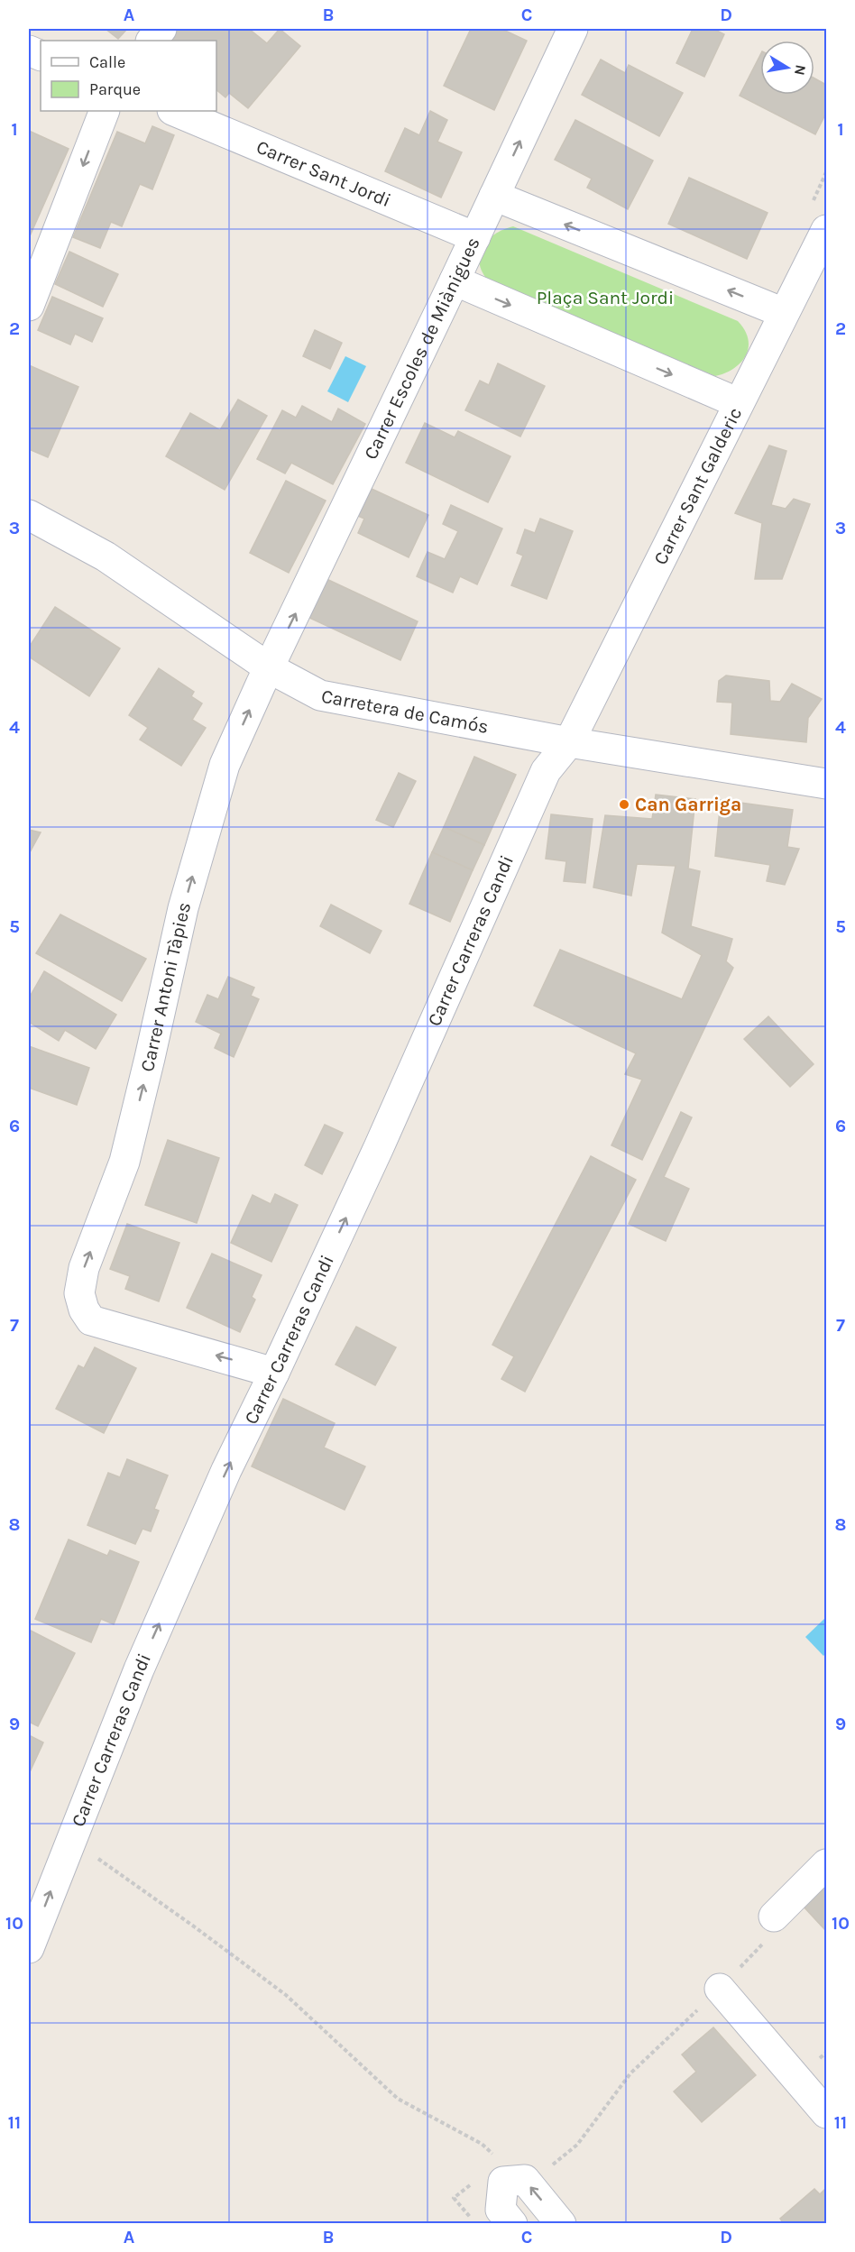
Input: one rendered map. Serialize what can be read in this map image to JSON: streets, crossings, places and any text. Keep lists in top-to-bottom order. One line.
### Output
{"streets":{"street":["Carrer Sant Jordi","Carrer Escoles de Miànigues","Carrer Sant Galderic","Carretera de Camós","Carrer Carreras Candi","Carrer Antoni Tàpies"]},"crossings":[["Carrer Sant Jordi","Carrer Escoles de Miànigues"],["Carrer Escoles de Miànigues","Carretera de Camós"],["Carrer Escoles de Miànigues","Carrer Antoni Tàpies"],["Carrer Sant Galderic","Carretera de Camós"],["Carrer Sant Galderic","Carrer Carreras Candi"],["Carretera de Camós","Carrer Carreras Candi"],["Carretera de Camós","Carrer Antoni Tàpies"],["Carrer Carreras Candi","Carrer Antoni Tàpies"]],"one_way":["Carrer Escoles de Miànigues","Carrer Carreras Candi","Carrer Antoni Tàpies"],"parks":["Plaça Sant Jordi"],"places":["Can Garriga"],"legend":["Calle","Parque"],"north":"right","grid":{"columns":["A","B","C","D"],"rows":["1","2","3","4","5","6","7","8","9","10","11"]}}
